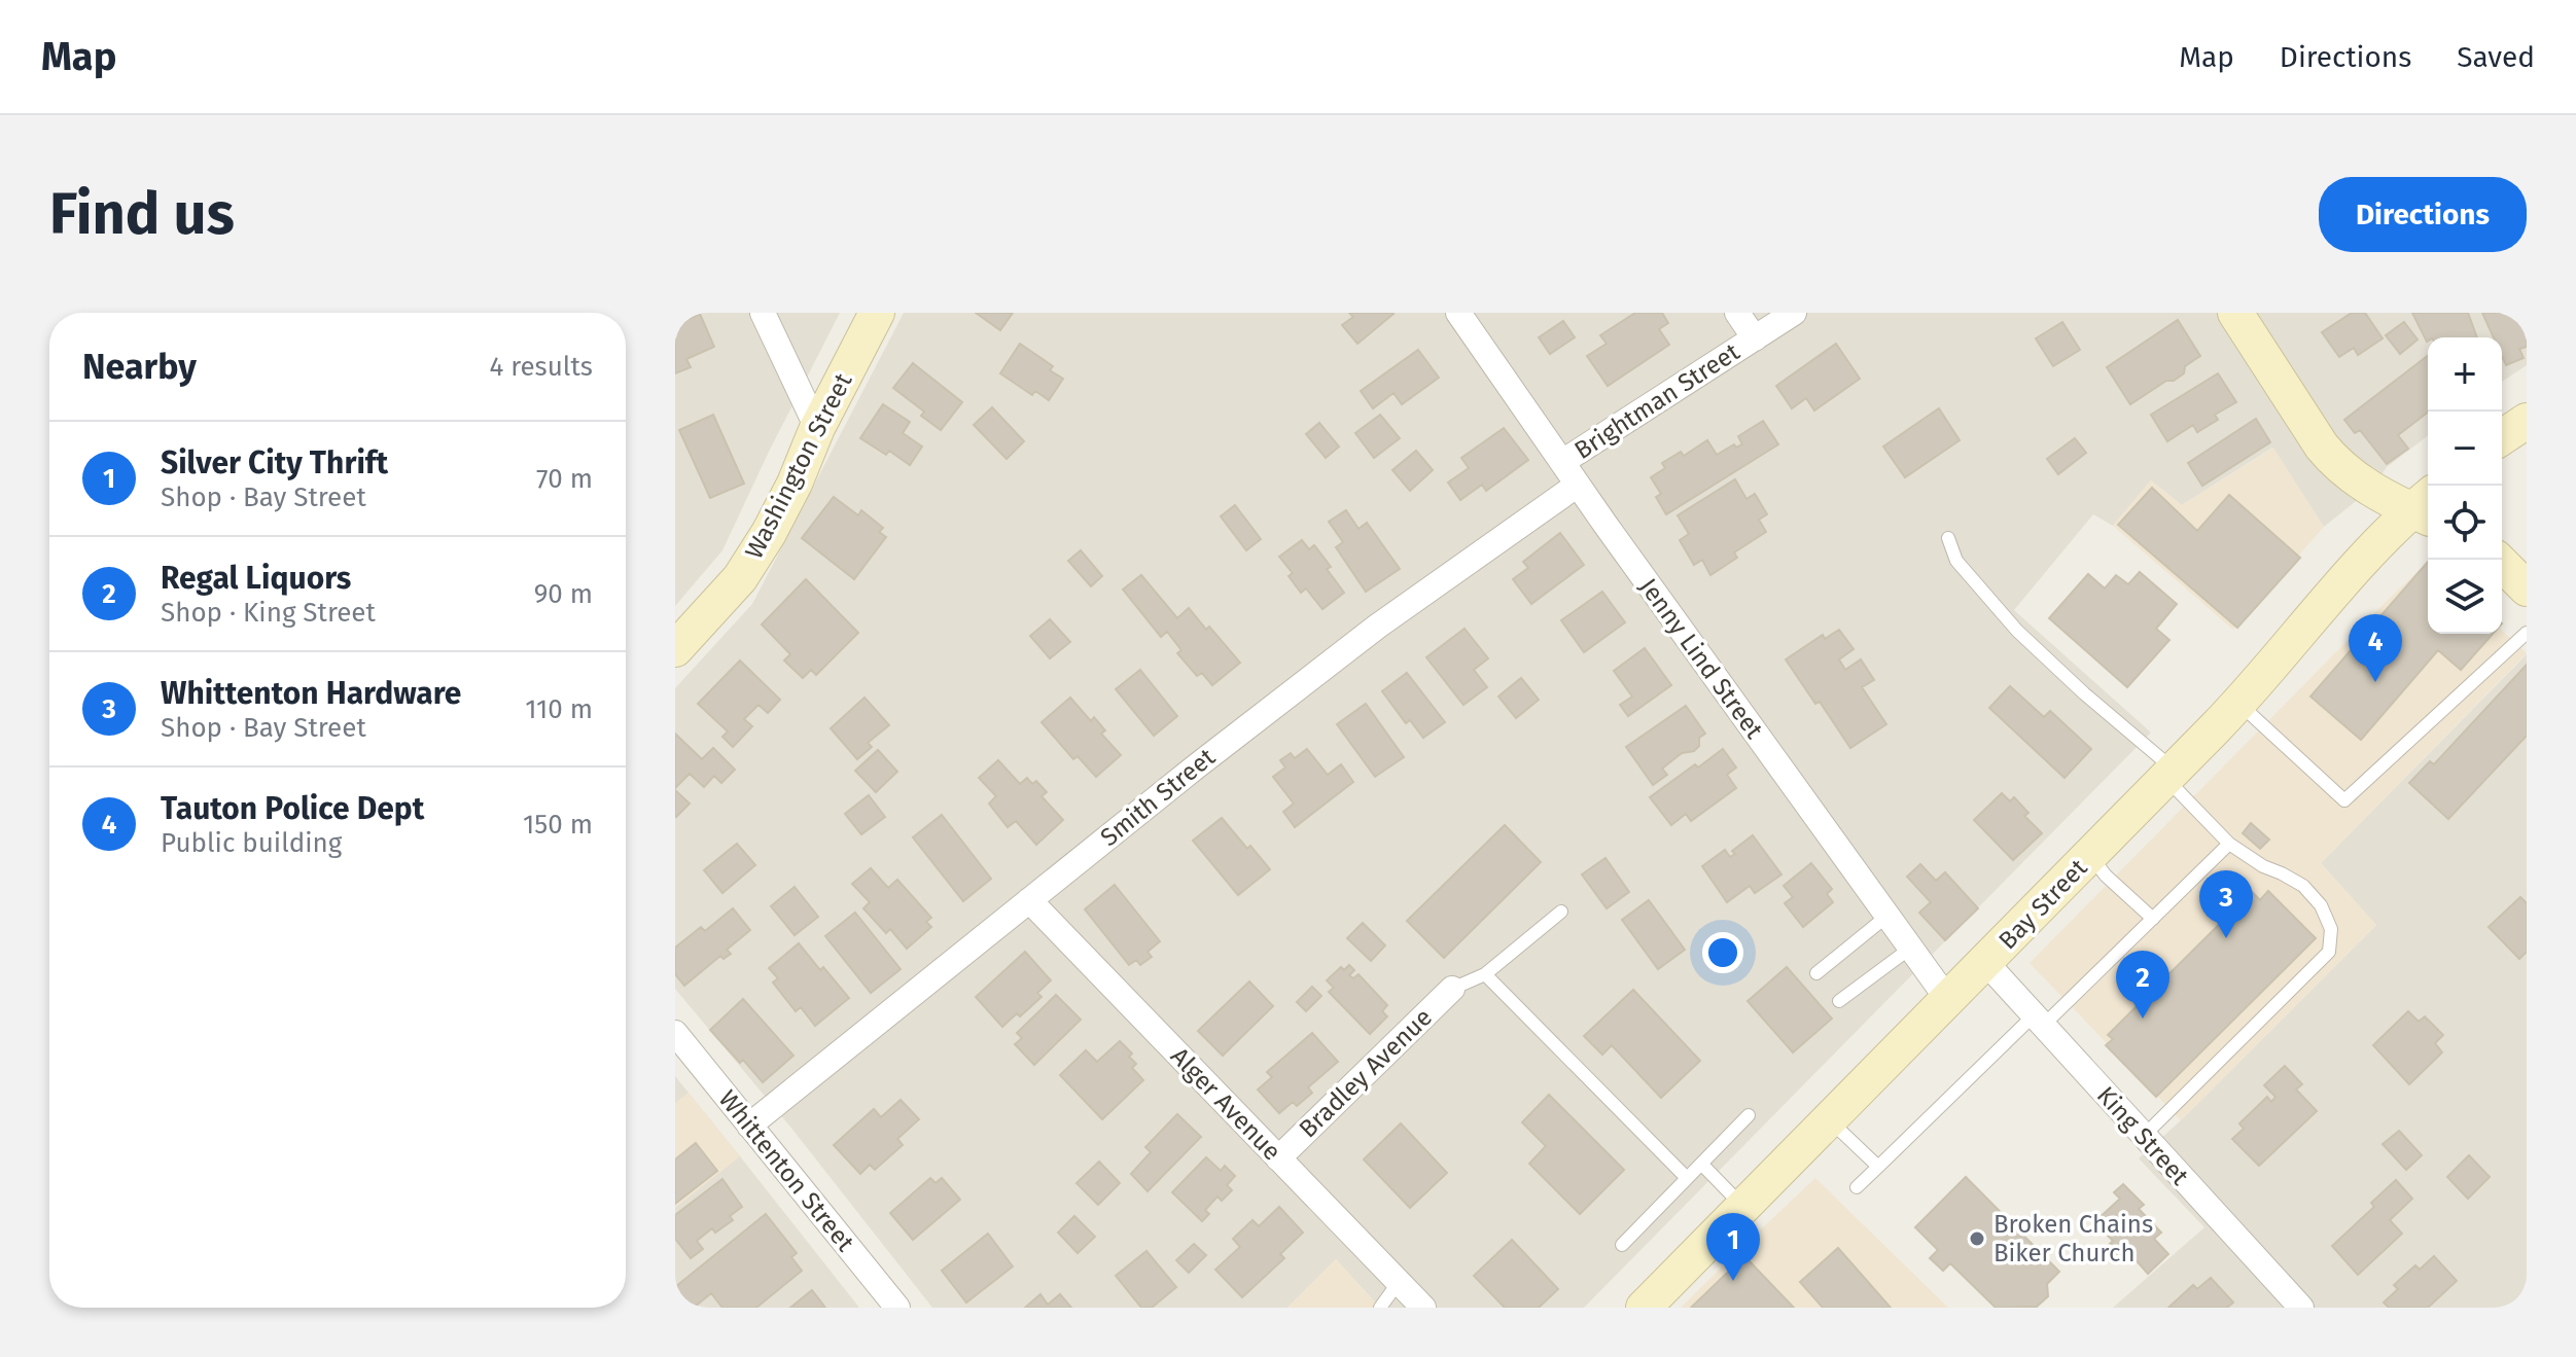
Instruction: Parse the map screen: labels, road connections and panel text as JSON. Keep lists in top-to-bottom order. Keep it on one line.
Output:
{"streets":{"main road":["Washington Street","Bay Street"],"street":["Brightman Street","Jenny Lind Street","Smith Street","Bradley Avenue","Alger Avenue","King Street","Whittenton Street"]},"crossings":[["Brightman Street","Jenny Lind Street"],["Jenny Lind Street","Smith Street"],["Jenny Lind Street","Bay Street"],["Smith Street","Alger Avenue"],["Smith Street","Whittenton Street"],["Bay Street","King Street"],["Bradley Avenue","Alger Avenue"]],"places":["Broken Chains Biker Church"],"page":{"header":"Map","nav":["Map","Directions","Saved"],"buttons":"Directions","title":"Find us","heading":["Nearby","4 results"],"map_buttons":["+","−"],"list":[{"mark":"1","name":"Silver City Thrift","note":"Shop · Bay Street","value":"70 m"},{"mark":"2","name":"Regal Liquors","note":"Shop · King Street","value":"90 m"},{"mark":"3","name":"Whittenton Hardware","note":"Shop · Bay Street","value":"110 m"},{"mark":"4","name":"Tauton Police Dept","note":"Public building","value":"150 m"}],"pins":["4","3","2","1"]}}
